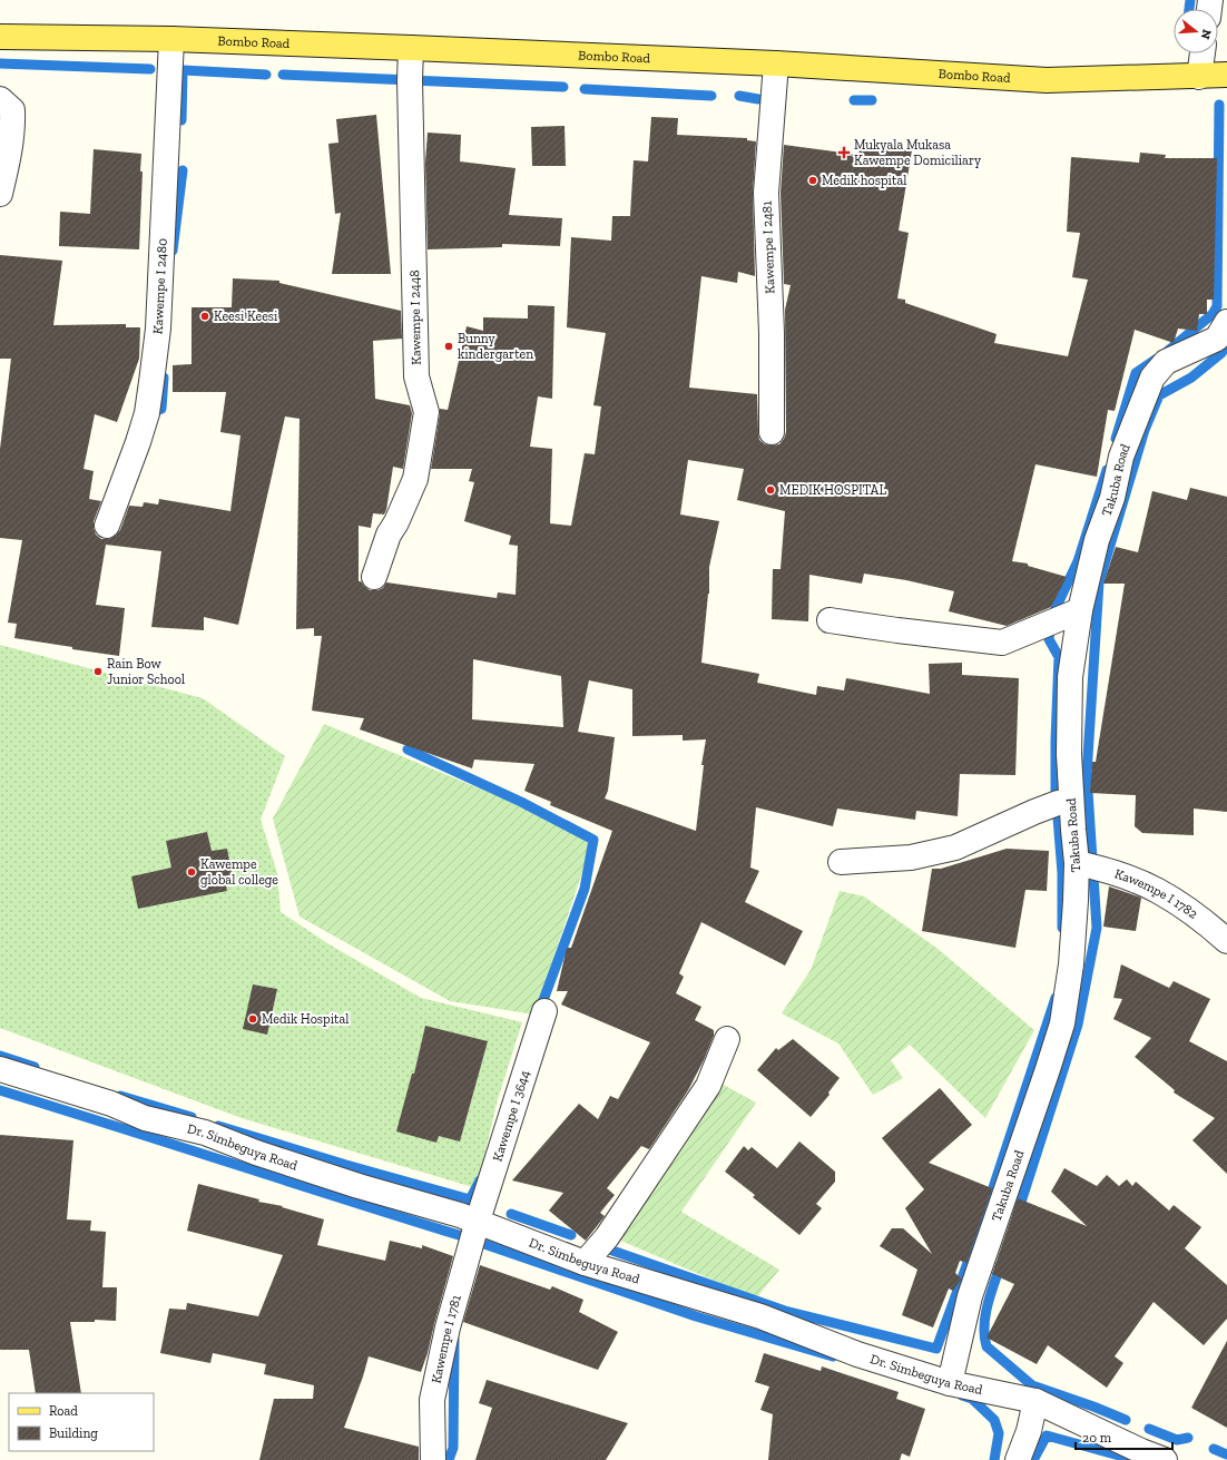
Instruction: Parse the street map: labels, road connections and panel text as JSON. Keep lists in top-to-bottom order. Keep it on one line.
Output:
{"streets":{"main road":["Bombo Road"],"street":["Kawempe I 2481","Kawempe I 2480","Kawempe I 2448","Takuba Road","Kawempe I 1782","Kawempe I 3644","Dr. Simbeguya Road","Kawempe I 1781"]},"crossings":[["Bombo Road","Kawempe I 2481"],["Bombo Road","Kawempe I 2480"],["Bombo Road","Kawempe I 2448"],["Takuba Road","Kawempe I 1782"],["Takuba Road","Dr. Simbeguya Road"],["Kawempe I 3644","Dr. Simbeguya Road"],["Kawempe I 3644","Kawempe I 1781"],["Dr. Simbeguya Road","Kawempe I 1781"]],"places":{"health":["Mukyala Mukasa Kawempe Domiciliary"],"other":["Medik hospital","Keesi Keesi","Bunny kindergarten","MEDIK HOSPITAL","Rain Bow Junior School","Kawempe global college","Medik Hospital"]},"legend":["Road","Building"],"scale_bar":"20 m","north":"right"}
